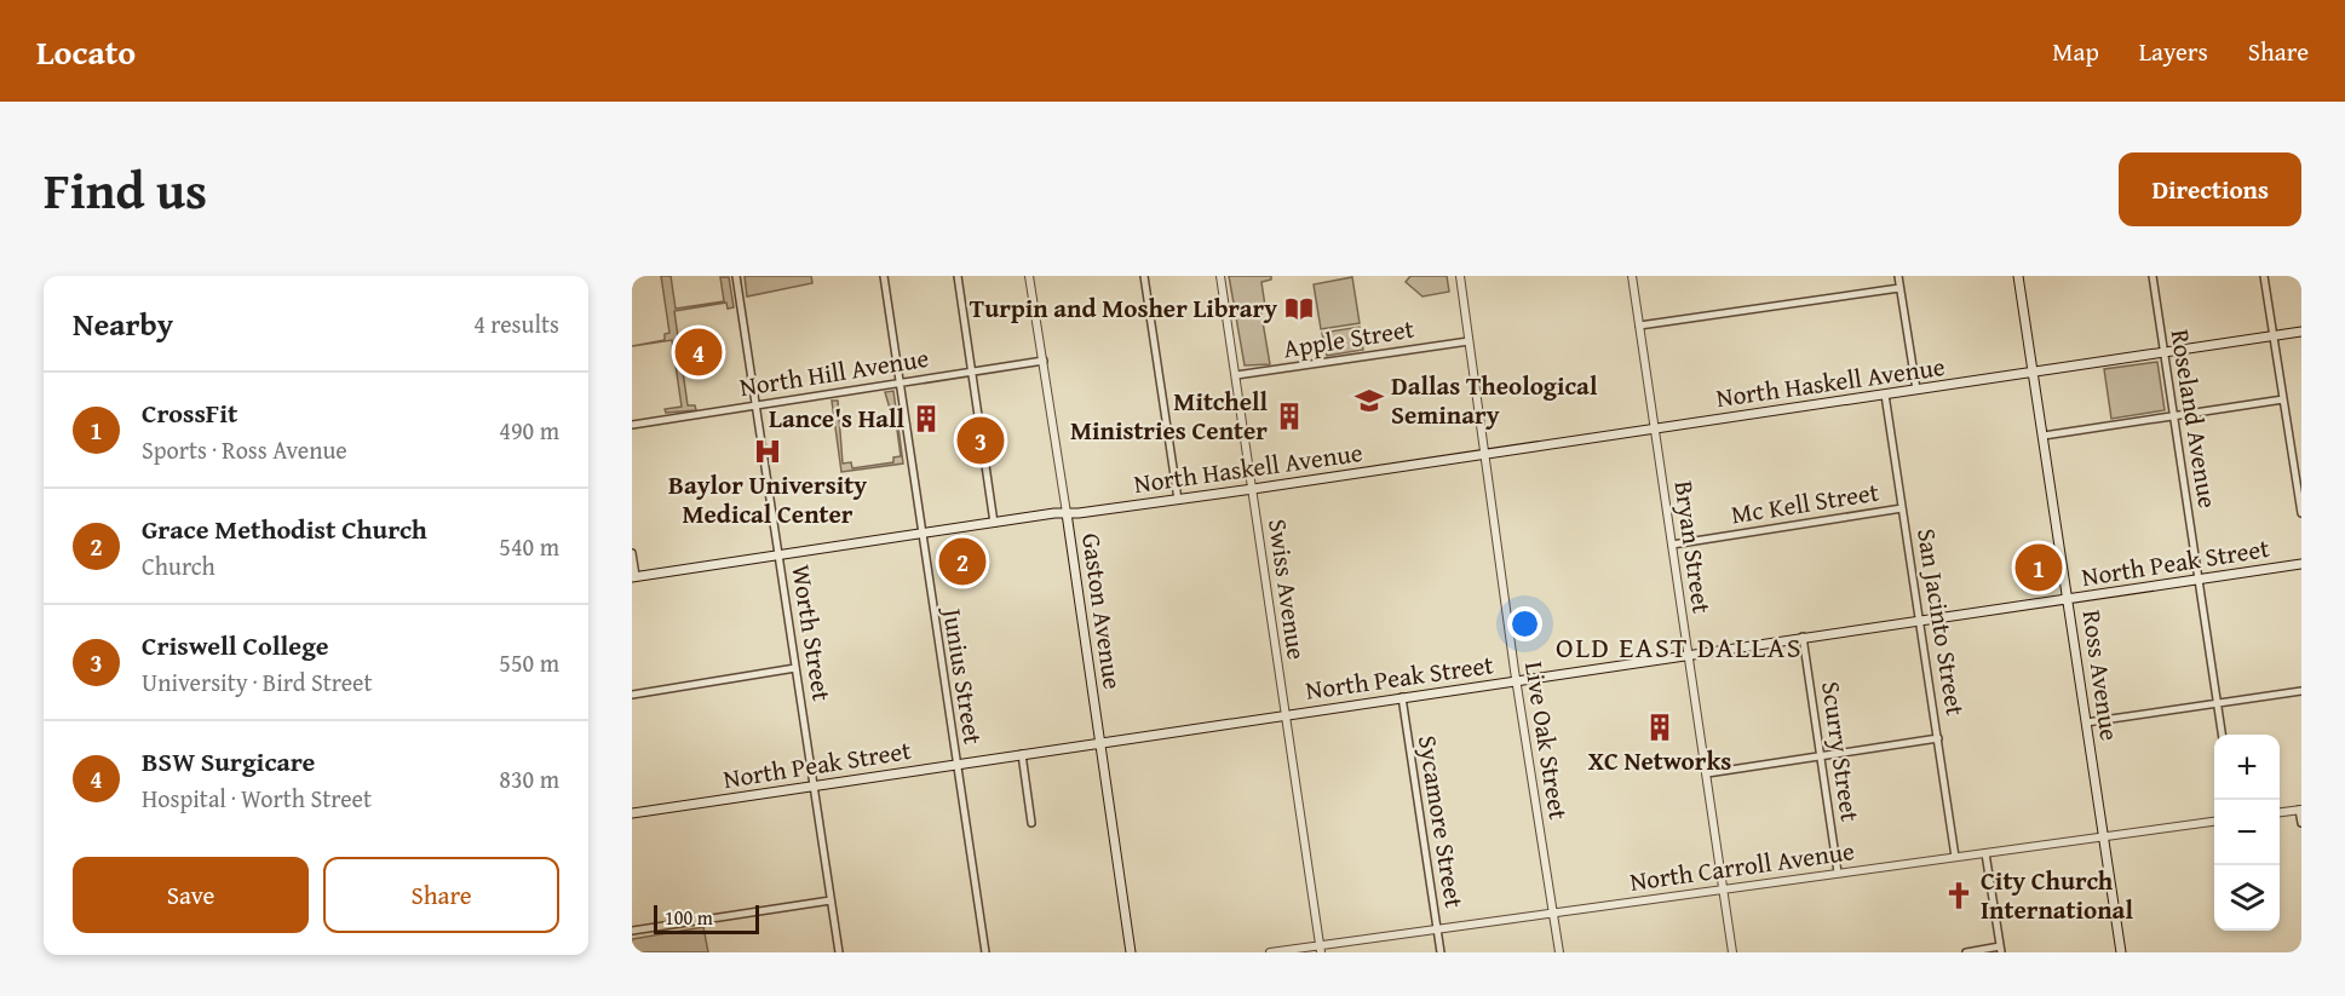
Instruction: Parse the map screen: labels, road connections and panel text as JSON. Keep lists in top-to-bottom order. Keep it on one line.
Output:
{"streets":{"main road":["North Haskell Avenue","North Peak Street","Gaston Avenue","Ross Avenue"],"street":["Apple Street","North Hill Avenue","Roseland Avenue","Mc Kell Street","Bryan Street","Swiss Avenue","San Jacinto Street","Worth Street","Junius Street","Live Oak Street","Scurry Street","Sycamore Street","North Carroll Avenue"]},"crossings":[["Apple Street","Swiss Avenue"],["Apple Street","Live Oak Street"],["North Hill Avenue","Gaston Avenue"],["North Hill Avenue","Worth Street"],["North Hill Avenue","Junius Street"],["North Haskell Avenue","Roseland Avenue"],["North Haskell Avenue","Bryan Street"],["North Haskell Avenue","Swiss Avenue"],["North Haskell Avenue","Gaston Avenue"],["North Haskell Avenue","San Jacinto Street"],["North Haskell Avenue","Worth Street"],["North Haskell Avenue","Ross Avenue"],["North Haskell Avenue","Junius Street"],["North Haskell Avenue","Live Oak Street"],["Roseland Avenue","North Peak Street"],["Mc Kell Street","Bryan Street"],["Mc Kell Street","San Jacinto Street"],["Bryan Street","North Peak Street"],["Bryan Street","North Carroll Avenue"],["North Peak Street","Swiss Avenue"],["North Peak Street","Gaston Avenue"],["North Peak Street","San Jacinto Street"],["North Peak Street","Worth Street"],["North Peak Street","Ross Avenue"],["North Peak Street","Junius Street"],["North Peak Street","Live Oak Street"],["North Peak Street","Scurry Street"],["North Peak Street","Sycamore Street"],["Swiss Avenue","North Carroll Avenue"],["San Jacinto Street","North Carroll Avenue"],["Ross Avenue","North Carroll Avenue"],["Live Oak Street","North Carroll Avenue"],["Scurry Street","North Carroll Avenue"],["Sycamore Street","North Carroll Avenue"]],"districts":["OLD EAST DALLAS"],"places":{"library":["Turpin and Mosher Library"],"school or university":["Dallas Theological Seminary"],"building":["Mitchell Ministries Center","Lance's Hall","XC Networks"],"hospital":["Baylor University Medical Center"],"church":["City Church International"]},"scale_bar":"100 m","page":{"header":"Locato","nav":["Map","Layers","Share"],"title":"Find us","buttons":["Directions",["Save","Share"]],"heading":["Nearby","4 results"],"pins":["4","3","2","1"],"list":[{"mark":"1","name":"CrossFit","note":"Sports · Ross Avenue","value":"490 m"},{"mark":"2","name":"Grace Methodist Church","note":"Church","value":"540 m"},{"mark":"3","name":"Criswell College","note":"University · Bird Street","value":"550 m"},{"mark":"4","name":"BSW Surgicare","note":"Hospital · Worth Street","value":"830 m"}],"map_buttons":["+","−"],"scale":"100 m"}}
